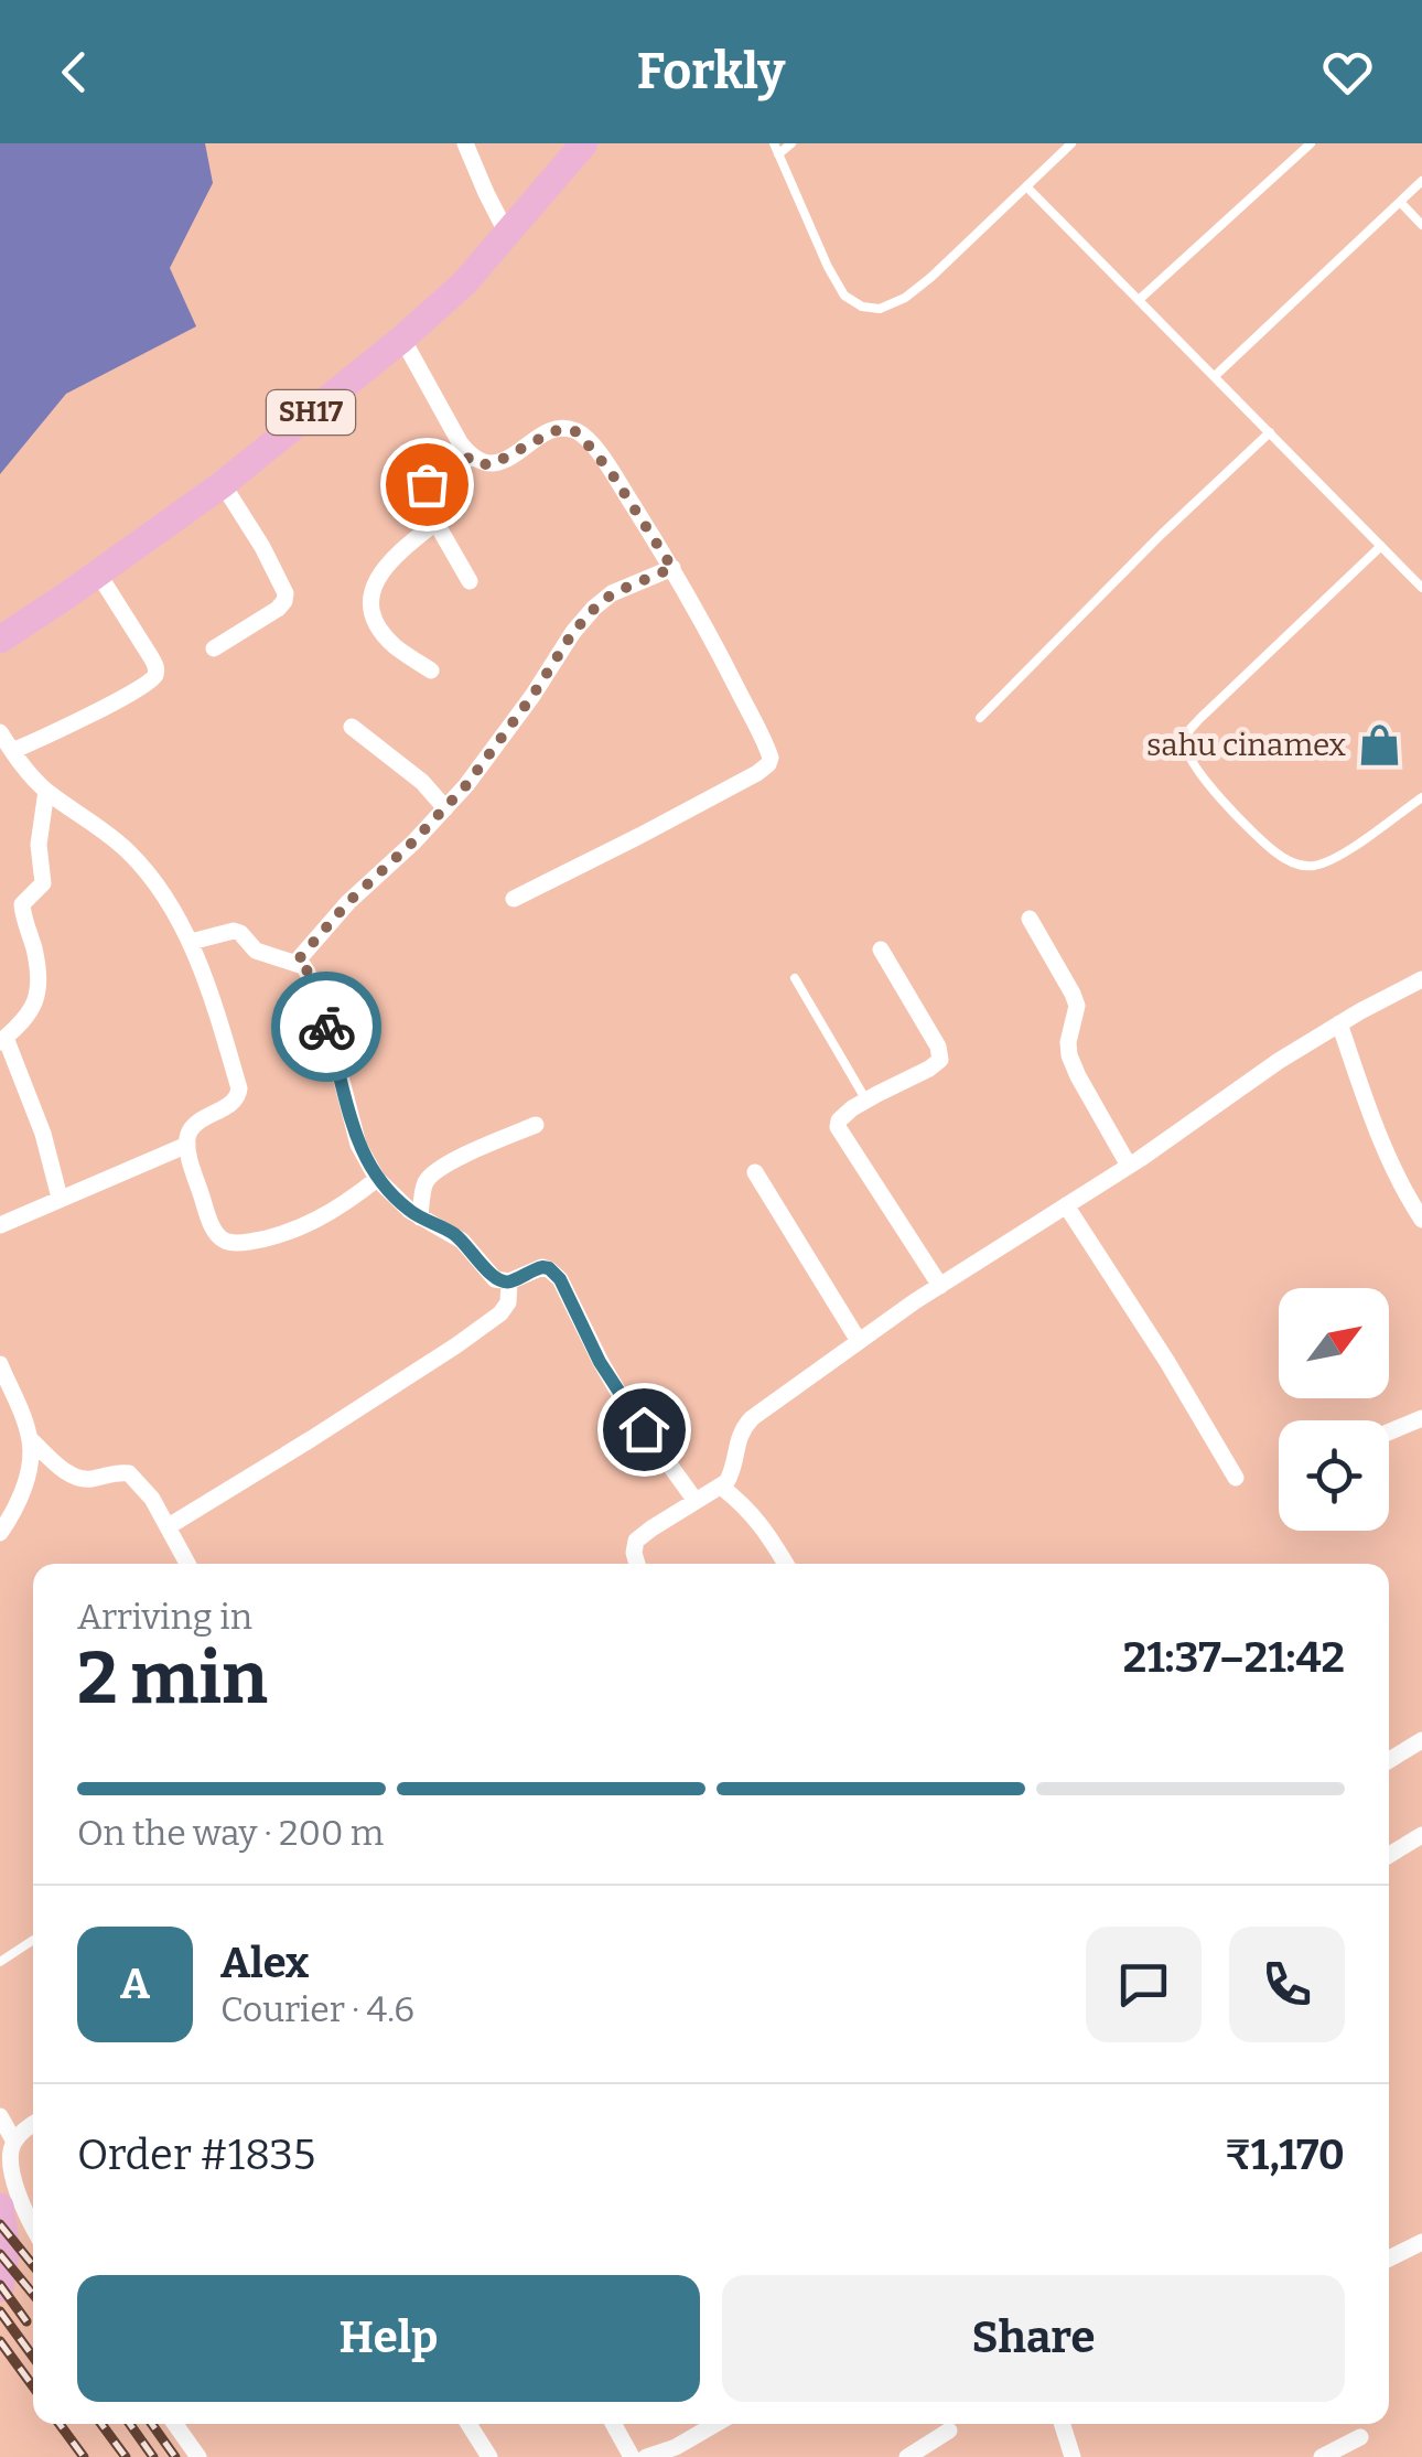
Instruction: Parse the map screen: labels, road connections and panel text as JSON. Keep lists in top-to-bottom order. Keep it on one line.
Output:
{"streets":{"main road":["SH17"]},"places":{"shop":["sahu cinamex"]},"north":"top right","page":{"header":"Forkly","heading":["2 min","Arriving in","21:37–21:42"],"panel":["Alex","Courier · 4.6","Order #1835","₹1,170"],"bar":"On the way · 200 m","round":"A","buttons":["Help","Share"]}}
